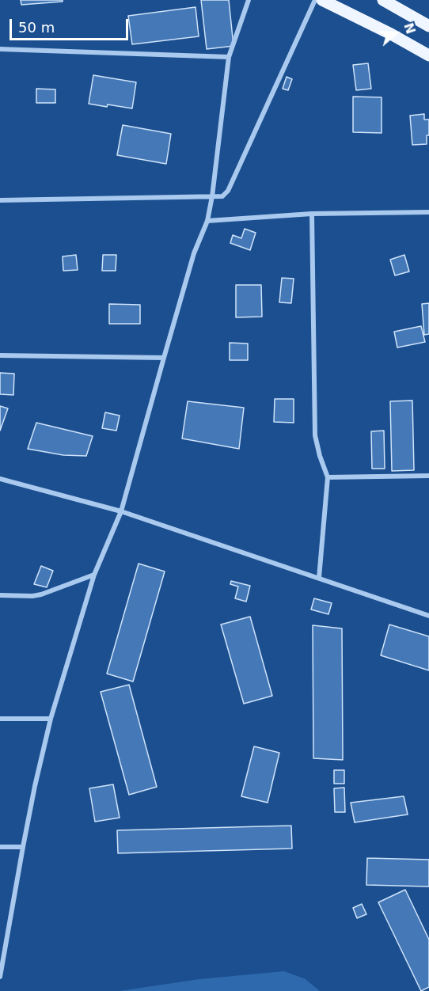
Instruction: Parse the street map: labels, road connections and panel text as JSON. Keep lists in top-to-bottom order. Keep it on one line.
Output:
{"scale_bar":"50 m","north":"right"}
